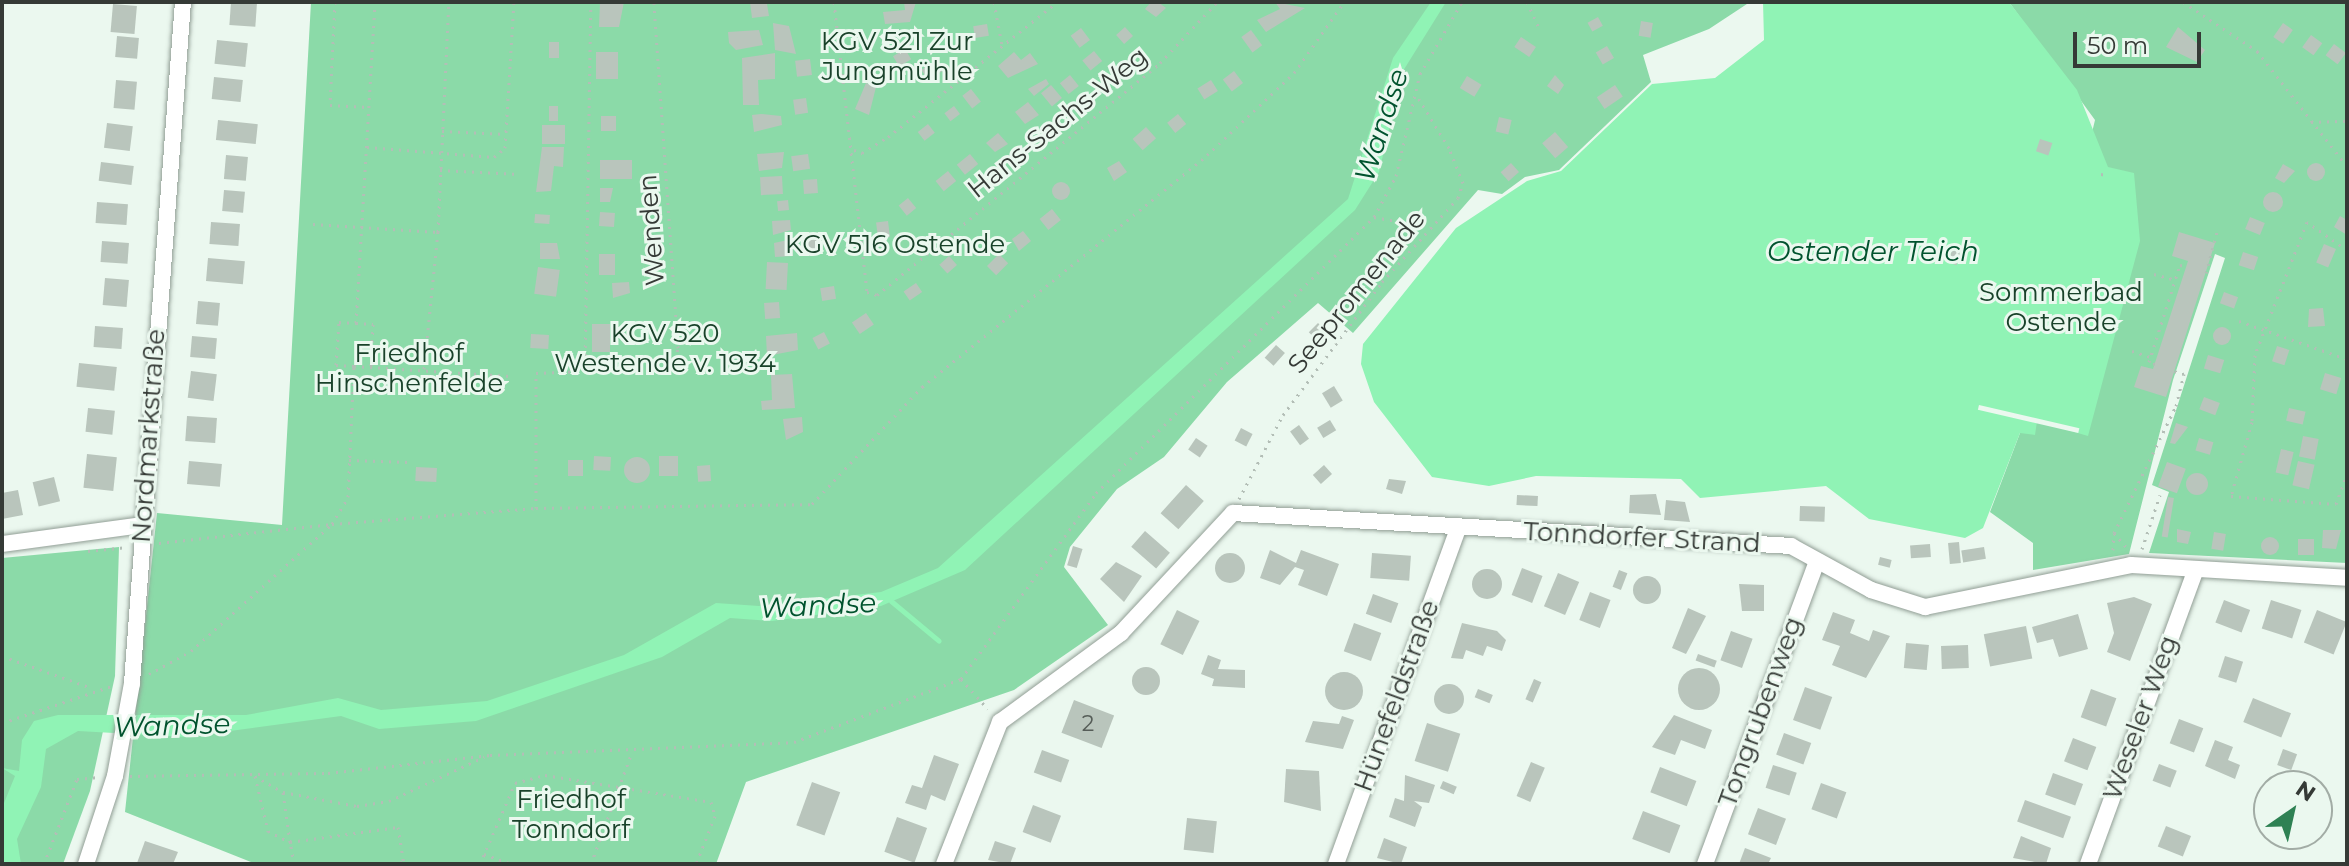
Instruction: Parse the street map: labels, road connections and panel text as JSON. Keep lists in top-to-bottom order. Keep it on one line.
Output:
{"streets":{"street":["Nordmarkstraße","Tonndorfer Strand","Hünefeldstraße","Tongrubenweg","Weseler Weg"],"path":["Hans-Sachs-Weg","Wenden","Seepromenade"]},"crossings":[["Seepromenade","Tonndorfer Strand"],["Tonndorfer Strand","Hünefeldstraße"],["Tonndorfer Strand","Tongrubenweg"],["Tonndorfer Strand","Weseler Weg"]],"water":["Wandse","Ostender Teich"],"parks":["KGV 521 Zur Jungmühle","KGV 516 Ostende","Sommerbad Ostende","KGV 520 Westende v. 1934","Friedhof Hinschenfelde","Friedhof Tonndorf"],"house_numbers":["2"],"scale_bar":"50 m","north":"top right"}
